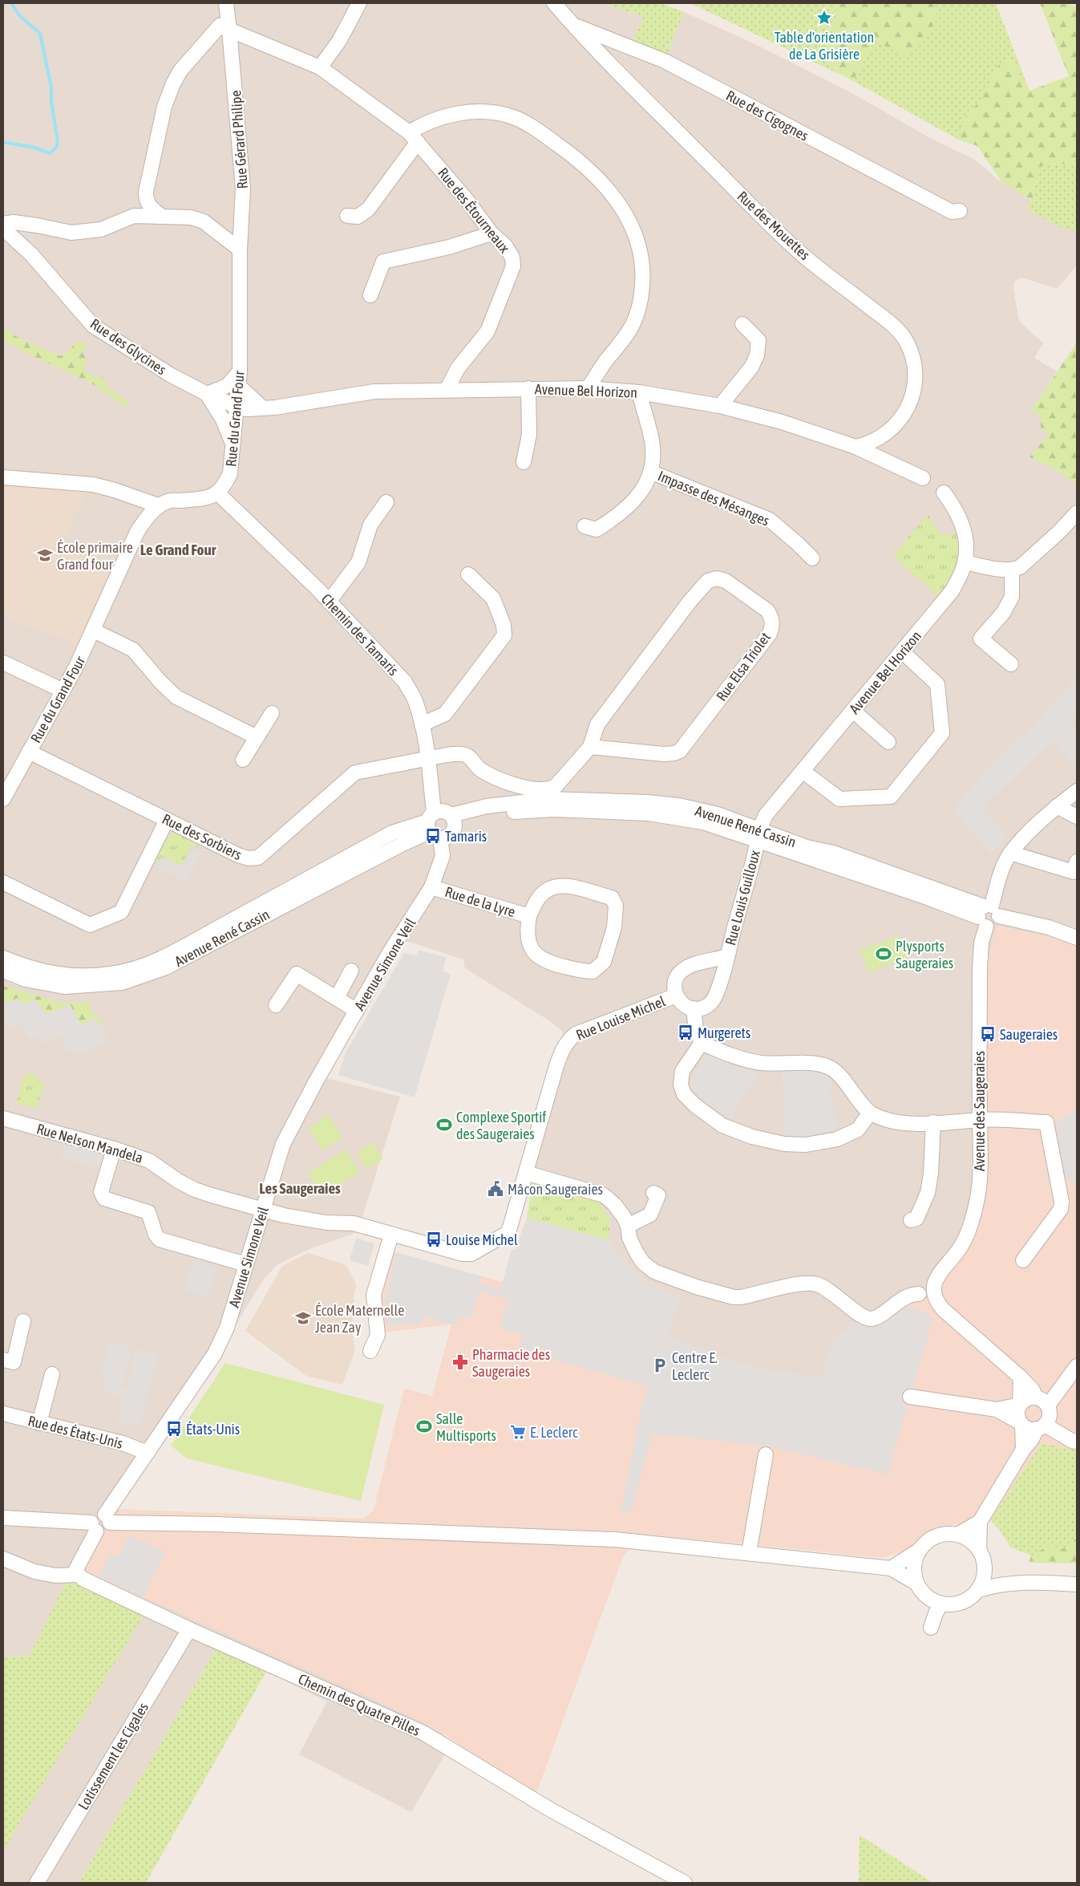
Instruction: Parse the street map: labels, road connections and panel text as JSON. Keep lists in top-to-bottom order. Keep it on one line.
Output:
{"streets":{"street":["Rue des Cigognes","Rue Gérard Philipe","Rue des Étourneaux","Rue des Mouettes","Rue des Glycines","Avenue Bel Horizon","Rue du Grand Four","Impasse des Mésanges","Chemin des Tamaris","Rue Elsa Triolet","Avenue René Cassin","Rue des Sorbiers","Rue Louis Guilloux","Rue de la Lyre","Avenue Simone Veil","Rue Louise Michel","Avenue des Saugeraies","Rue Nelson Mandela","Rue des États-Unis","Chemin des Quatre Pilles","Lotissement les Cigales"]},"crossings":[["Rue des Cigognes","Rue des Mouettes"],["Rue Gérard Philipe","Rue des Étourneaux"],["Rue Gérard Philipe","Rue du Grand Four"],["Rue des Étourneaux","Avenue Bel Horizon"],["Rue des Mouettes","Avenue Bel Horizon"],["Rue des Glycines","Avenue Bel Horizon"],["Rue des Glycines","Rue du Grand Four"],["Avenue Bel Horizon","Rue du Grand Four"],["Avenue Bel Horizon","Avenue René Cassin"],["Avenue Bel Horizon","Rue Louis Guilloux"],["Rue du Grand Four","Chemin des Tamaris"],["Rue du Grand Four","Rue des Sorbiers"],["Chemin des Tamaris","Rue Elsa Triolet"],["Chemin des Tamaris","Avenue René Cassin"],["Chemin des Tamaris","Rue des Sorbiers"],["Chemin des Tamaris","Avenue Simone Veil"],["Rue Elsa Triolet","Rue des Sorbiers"],["Avenue René Cassin","Rue Louis Guilloux"],["Avenue René Cassin","Avenue Simone Veil"],["Avenue René Cassin","Avenue des Saugeraies"],["Rue Louis Guilloux","Rue Louise Michel"],["Rue de la Lyre","Avenue Simone Veil"],["Avenue Simone Veil","Rue Louise Michel"],["Avenue Simone Veil","Rue Nelson Mandela"],["Avenue Simone Veil","Rue des États-Unis"],["Rue Louise Michel","Rue Nelson Mandela"],["Chemin des Quatre Pilles","Lotissement les Cigales"]],"districts":["Le Grand Four","Les Saugeraies"],"places":{"place":["Table d'orientation de La Grisière"],"school or university":["École primaire Grand four","École Maternelle Jean Zay"],"bus stop":["Tamaris","Murgerets","Saugeraies","Louise Michel","États-Unis"],"sports":["Plysports Saugeraies","Complexe Sportif des Saugeraies","Salle Multisports"],"public building":["Mâcon Saugeraies"],"pharmacy":["Pharmacie des Saugeraies"],"parking":["Centre E. Leclerc"],"supermarket":["E. Leclerc"]}}
